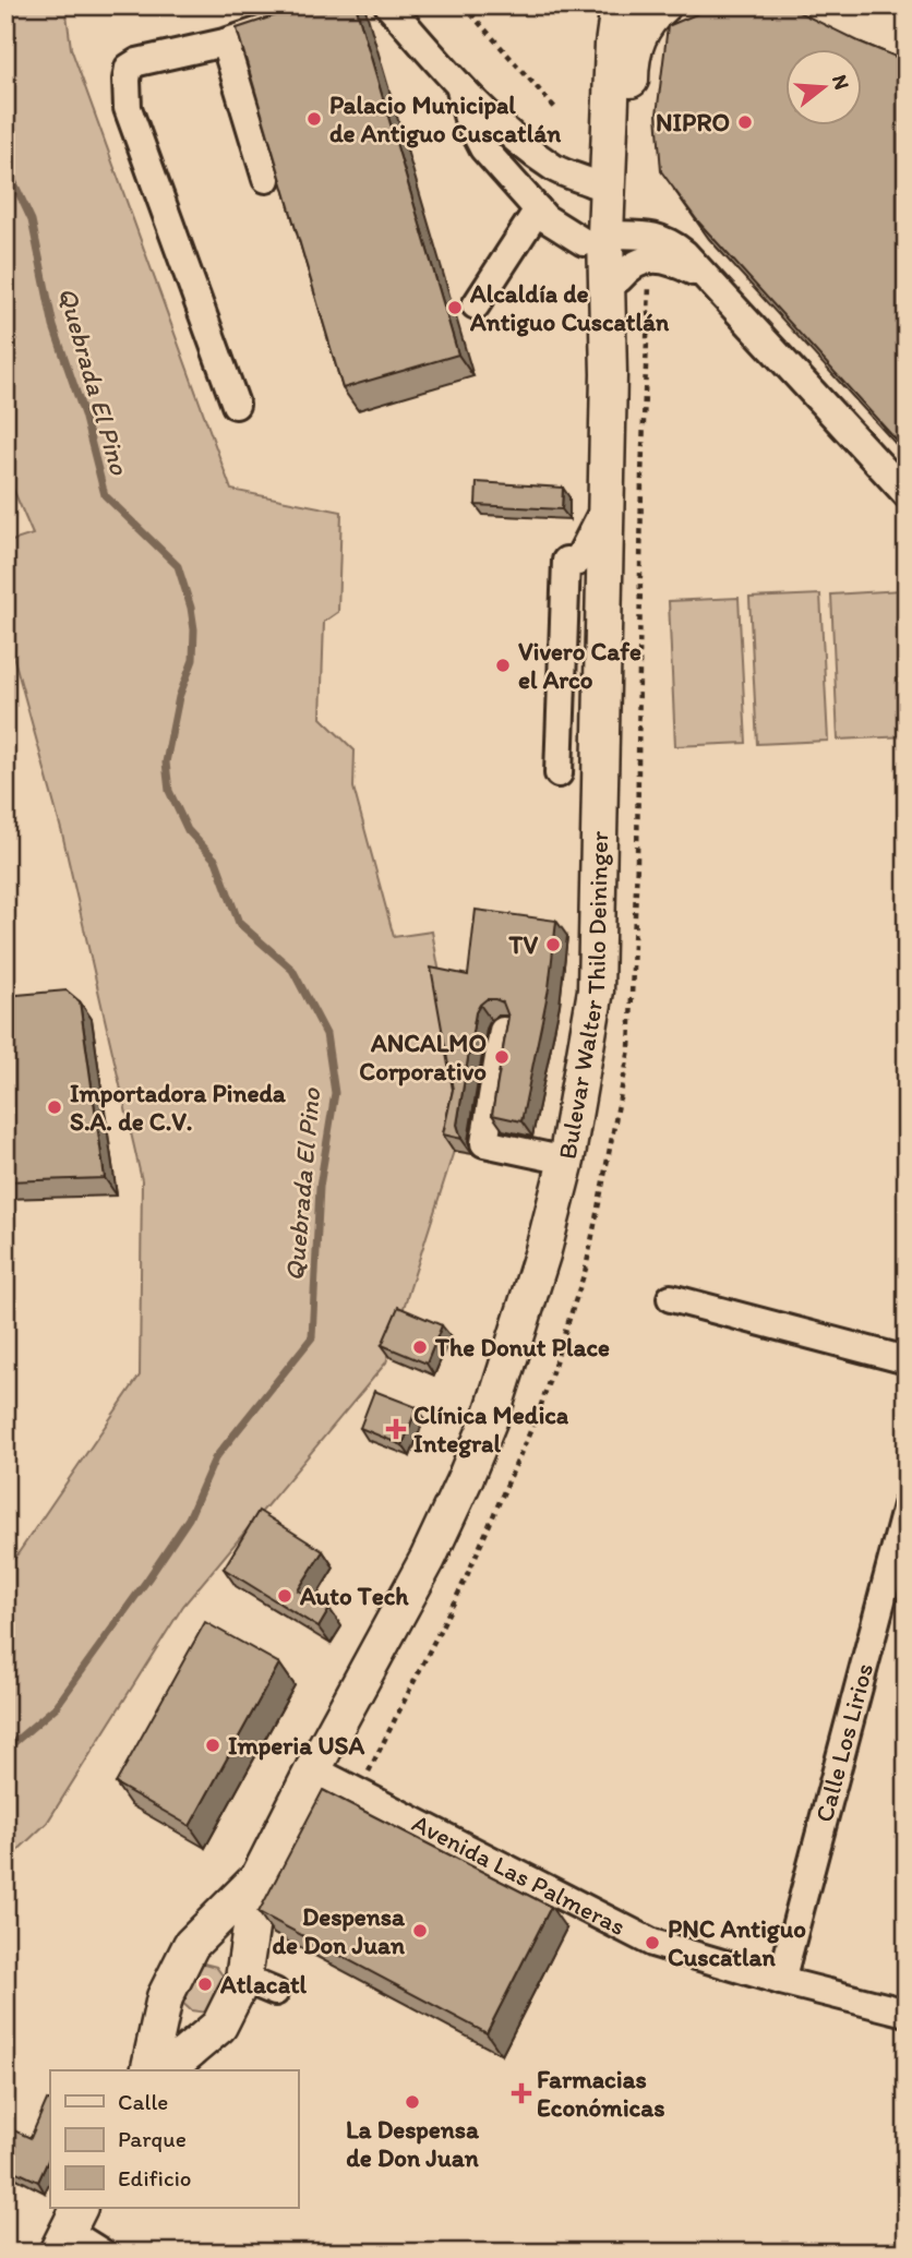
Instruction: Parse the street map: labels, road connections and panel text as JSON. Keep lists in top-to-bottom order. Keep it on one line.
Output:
{"streets":{"main road":["Bulevar Walter Thilo Deininger"],"street":["Calle Los Lirios","Avenida Las Palmeras"]},"crossings":[["Bulevar Walter Thilo Deininger","Avenida Las Palmeras"],["Calle Los Lirios","Avenida Las Palmeras"]],"water":["Quebrada El Pino"],"places":{"other":["Palacio Municipal de Antiguo Cuscatlán","NIPRO","Alcaldía de Antiguo Cuscatlán","Vivero Cafe el Arco","TV","ANCALMO Corporativo","Importadora Pineda S.A. de C.V.","The Donut Place","Auto Tech","Imperia USA","Despensa de Don Juan","PNC Antiguo Cuscatlan","Atlacatl","La Despensa de Don Juan"],"health":["Clínica Medica Integral","Farmacias Económicas"]},"legend":["Calle","Parque","Edificio"],"north":"right"}
